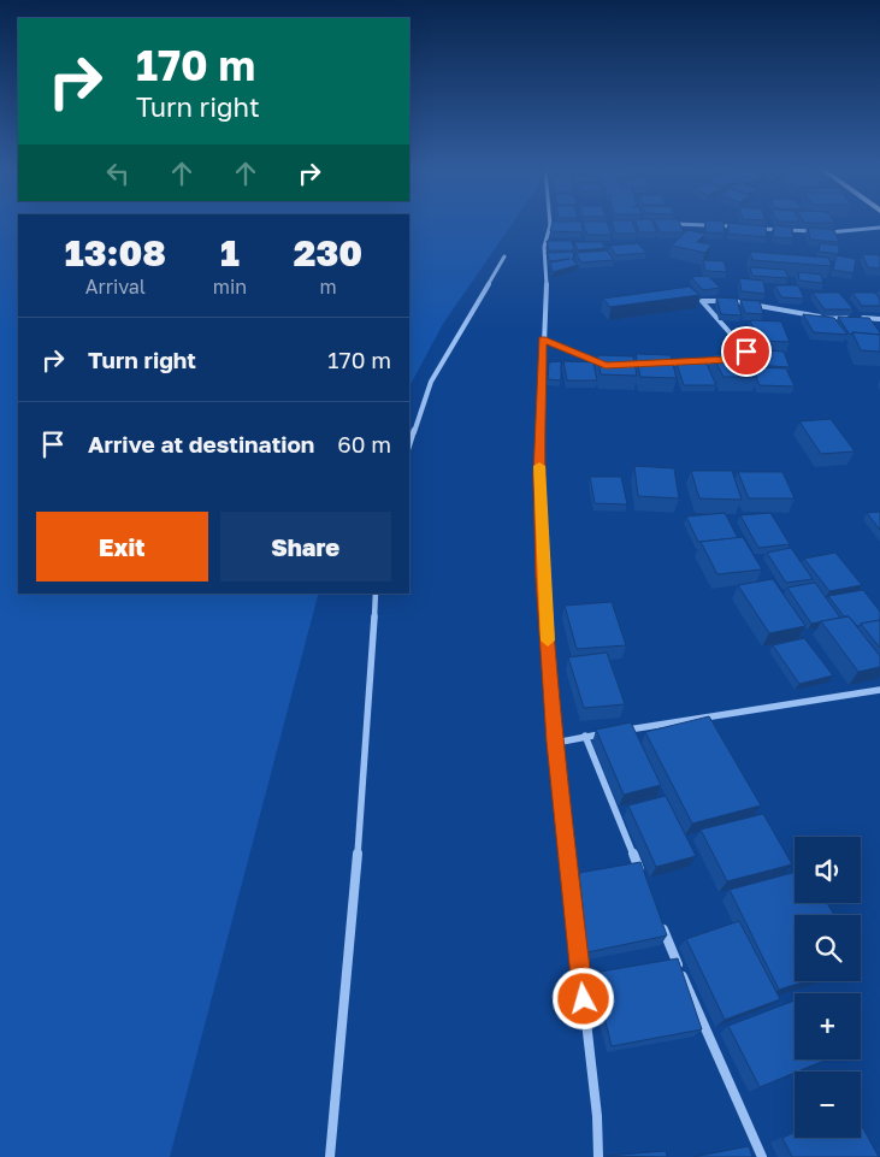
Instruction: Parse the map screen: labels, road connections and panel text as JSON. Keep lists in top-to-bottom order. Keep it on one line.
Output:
{"page":{"turn":["170 m","Turn right"],"eta":["13:08","Arrival","1","min","230","m"],"list":[{"name":"Turn right","value":"170 m"},{"name":"Arrive at destination","value":"60 m"}],"buttons":["Exit","Share"],"map_buttons":["+","−"]}}
